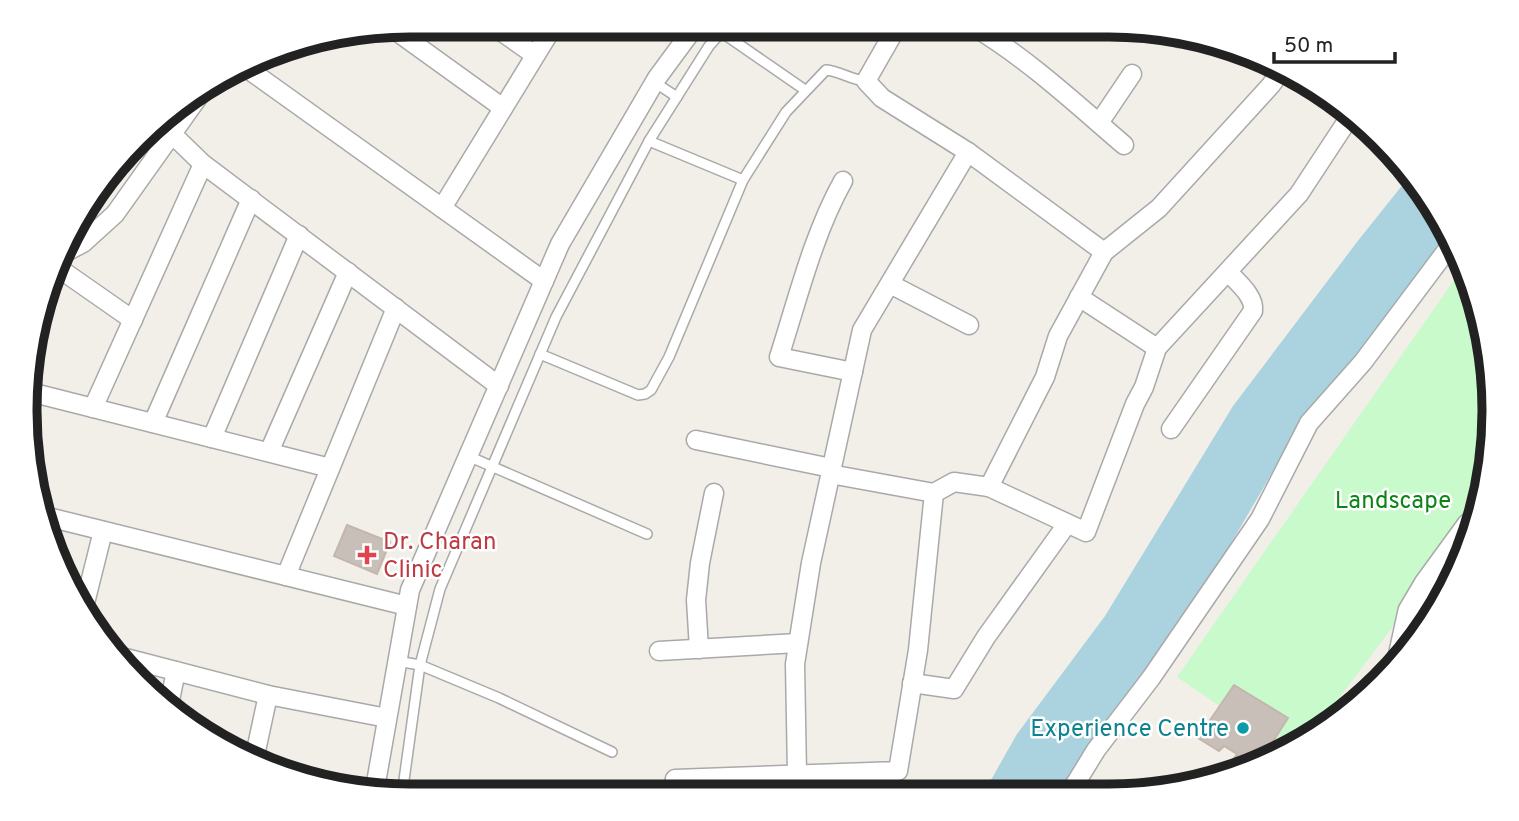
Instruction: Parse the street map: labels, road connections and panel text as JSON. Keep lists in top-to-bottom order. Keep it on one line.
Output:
{"parks":["Landscape"],"places":{"health":["Dr. Charan Clinic"],"other":["Experience Centre"]},"scale_bar":"50 m"}
